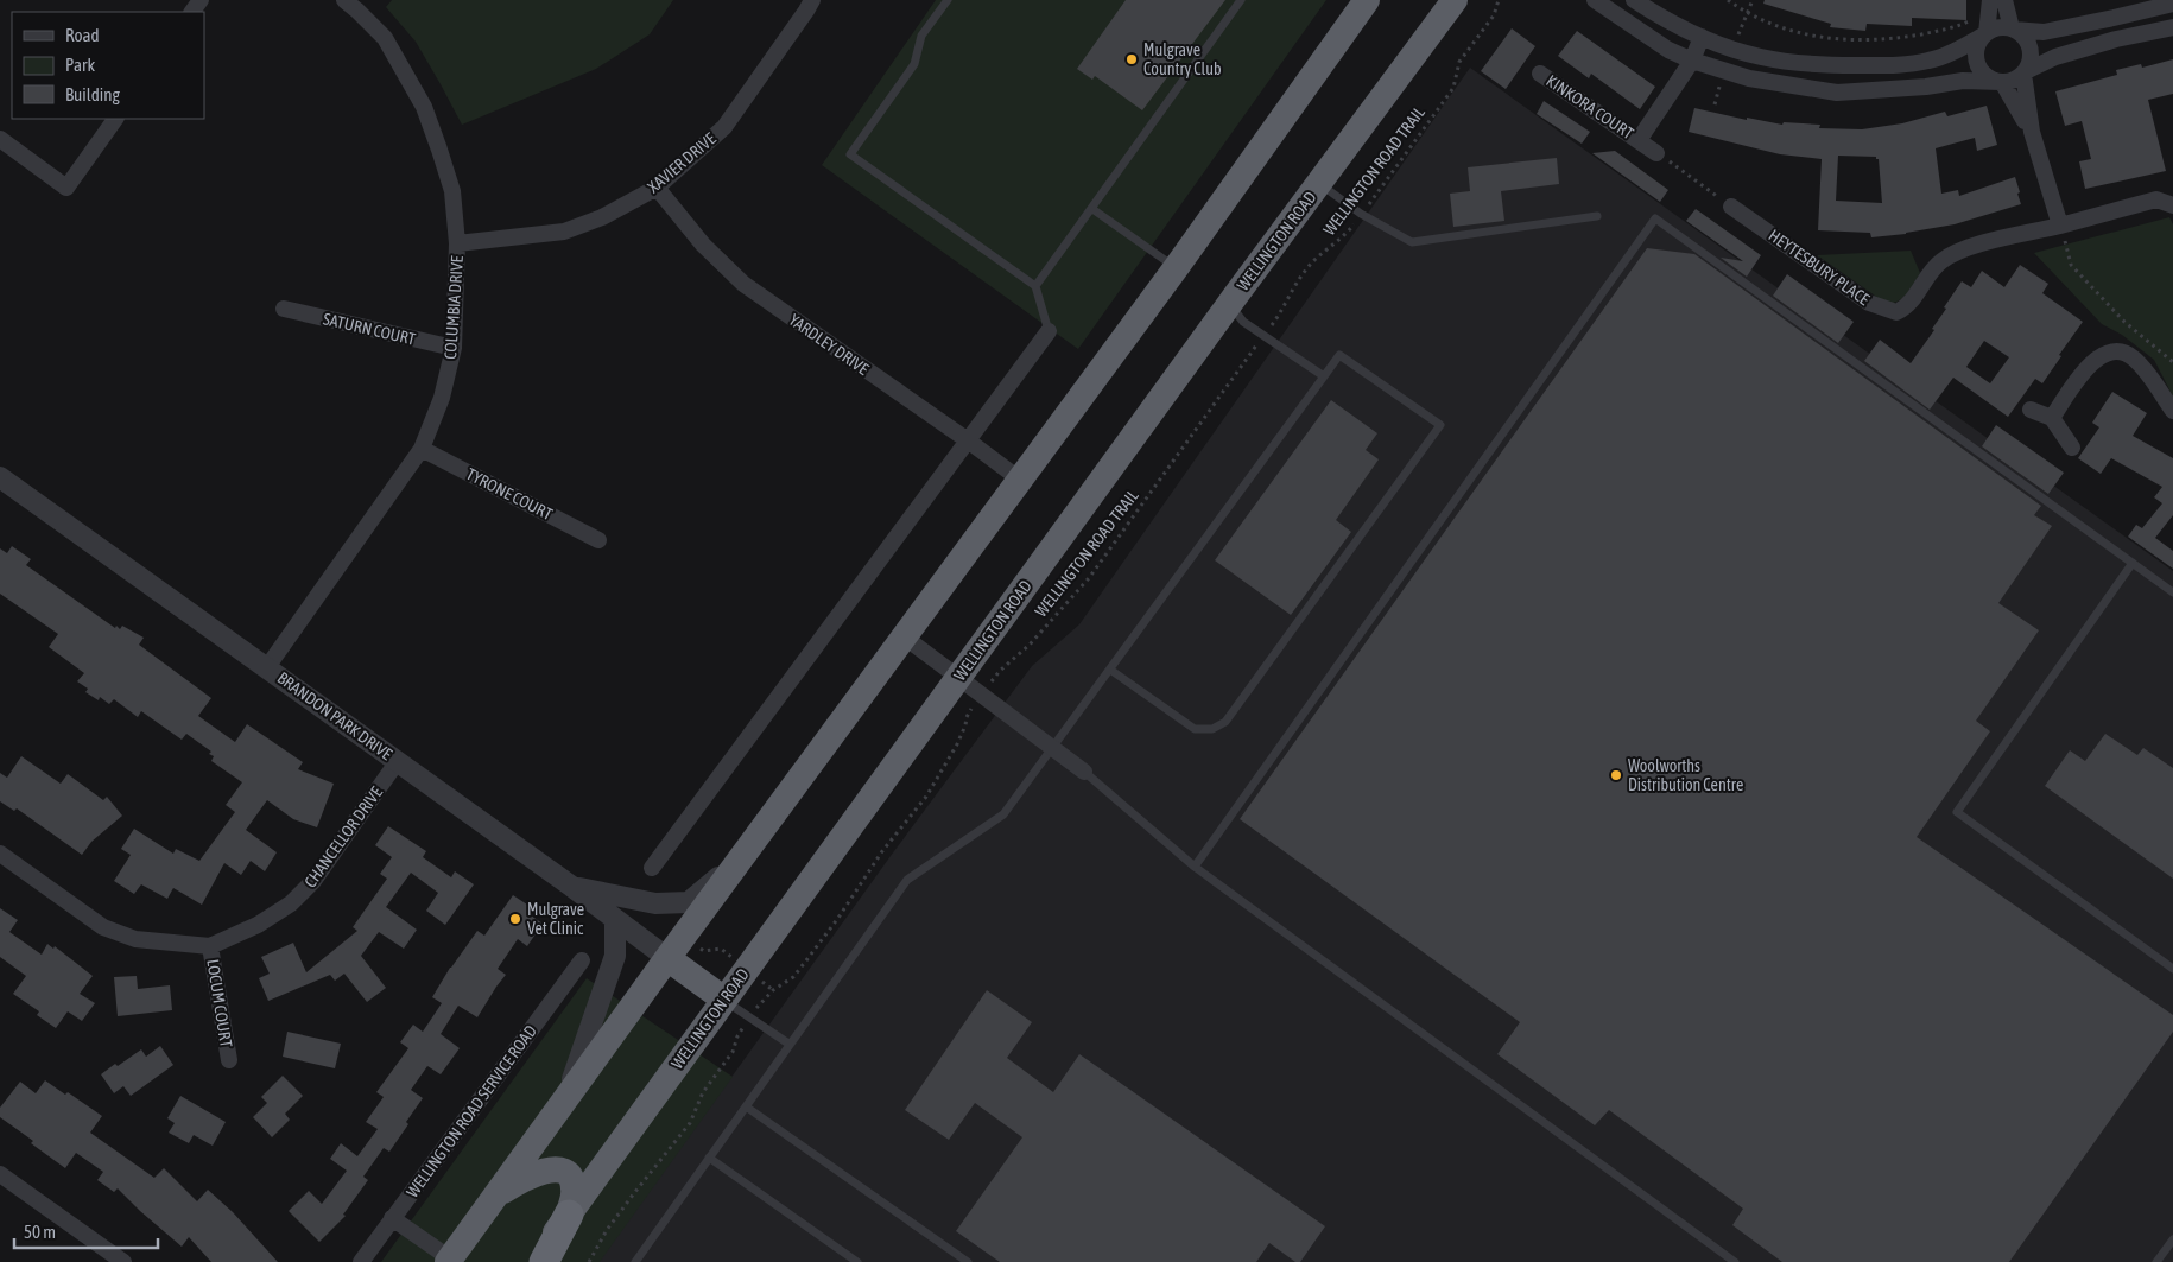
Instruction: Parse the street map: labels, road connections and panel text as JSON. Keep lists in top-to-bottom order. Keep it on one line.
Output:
{"streets":{"highway":["WELLINGTON ROAD"],"street":["KINKORA COURT","XAVIER DRIVE","HEYTESBURY PLACE","COLUMBIA DRIVE","SATURN COURT","YARDLEY DRIVE","TYRONE COURT","BRANDON PARK DRIVE","CHANCELLOR DRIVE","LOCUM COURT","WELLINGTON ROAD SERVICE ROAD"],"path":["WELLINGTON ROAD TRAIL"]},"crossings":[["XAVIER DRIVE","COLUMBIA DRIVE"],["XAVIER DRIVE","YARDLEY DRIVE"],["COLUMBIA DRIVE","SATURN COURT"],["COLUMBIA DRIVE","TYRONE COURT"],["COLUMBIA DRIVE","BRANDON PARK DRIVE"],["BRANDON PARK DRIVE","CHANCELLOR DRIVE"],["CHANCELLOR DRIVE","LOCUM COURT"]],"places":["Mulgrave Country Club","Woolworths Distribution Centre","Mulgrave Vet Clinic"],"legend":["Road","Park","Building"],"scale_bar":"50 m"}
